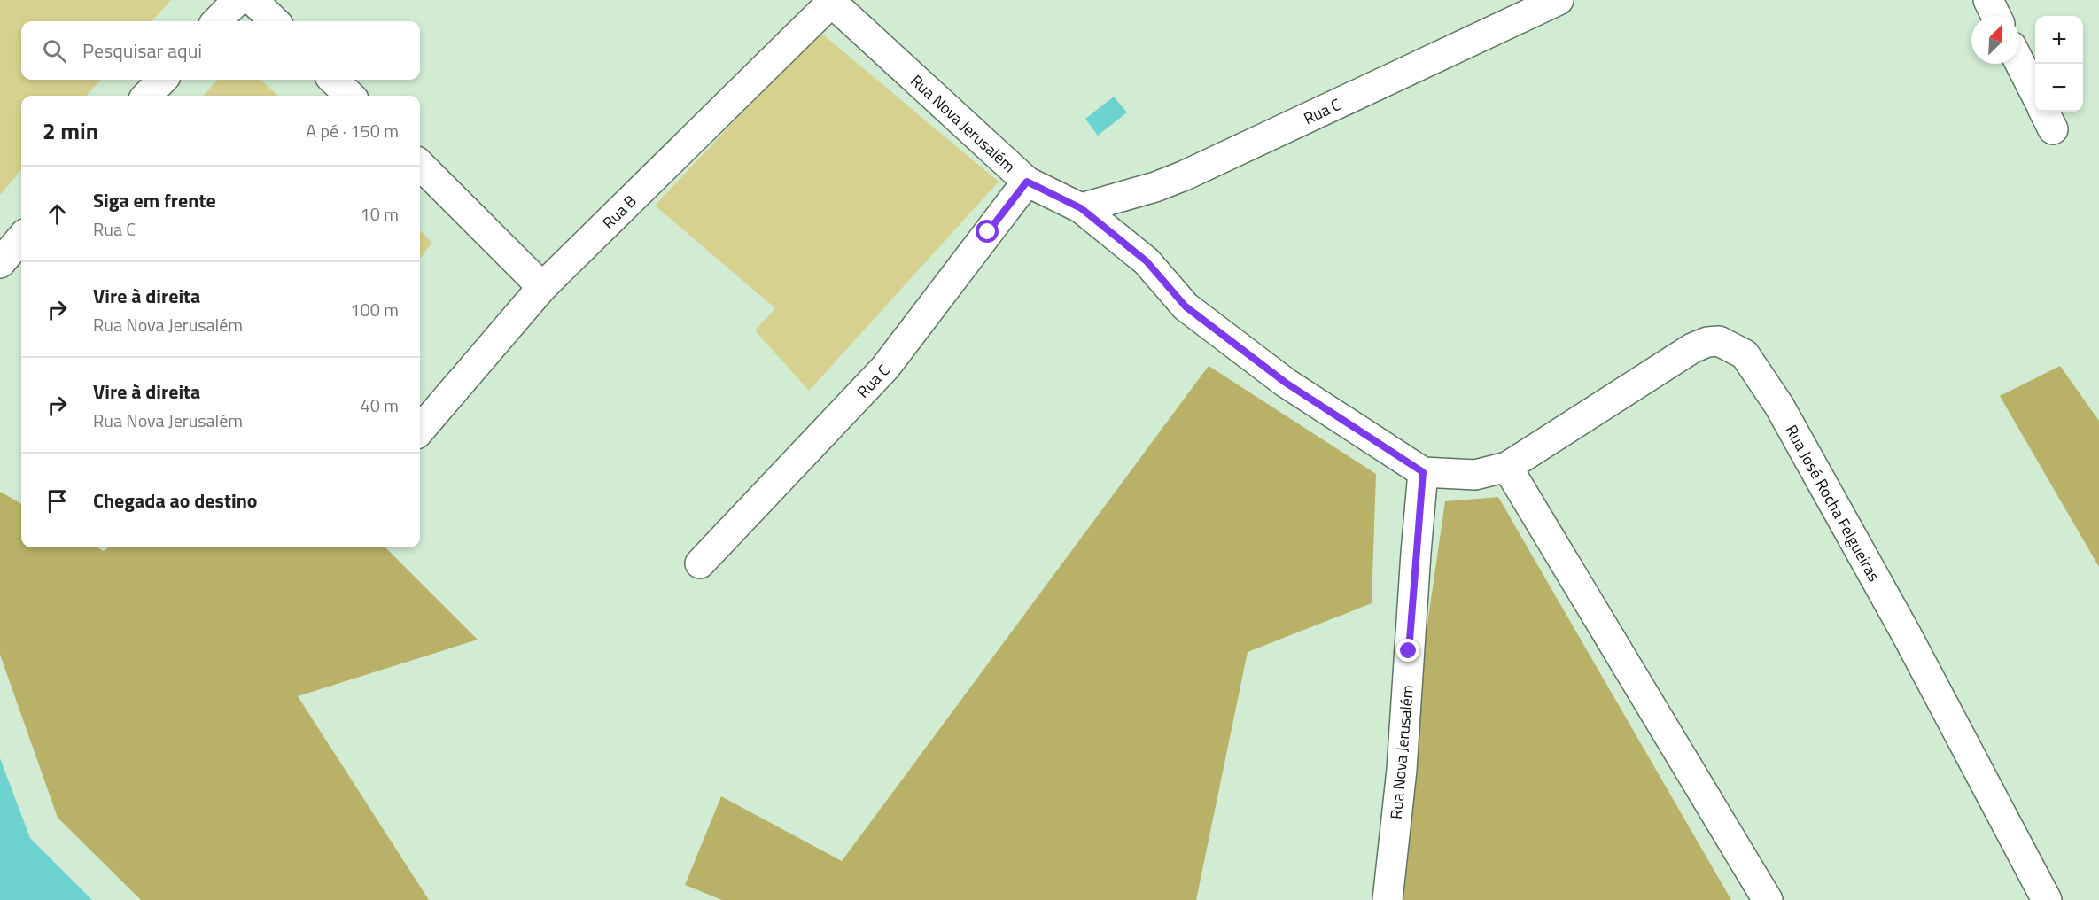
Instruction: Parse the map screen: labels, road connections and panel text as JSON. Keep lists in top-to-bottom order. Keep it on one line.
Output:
{"streets":{"street":["Rua C","Rua Nova Jerusalém","Rua B","Rua José Rocha Felgueiras"]},"crossings":[["Rua C","Rua Nova Jerusalém"],["Rua Nova Jerusalém","Rua B"],["Rua Nova Jerusalém","Rua José Rocha Felgueiras"]],"north":"top right","page":{"map_buttons":["+","−"],"search":"Pesquisar aqui","heading":["2 min","A pé · 150 m"],"list":[["Siga em frente","Rua C","10 m"],["Vire à direita","Rua Nova Jerusalém","100 m"],["Vire à direita","Rua Nova Jerusalém","40 m"],"Chegada ao destino"]}}
